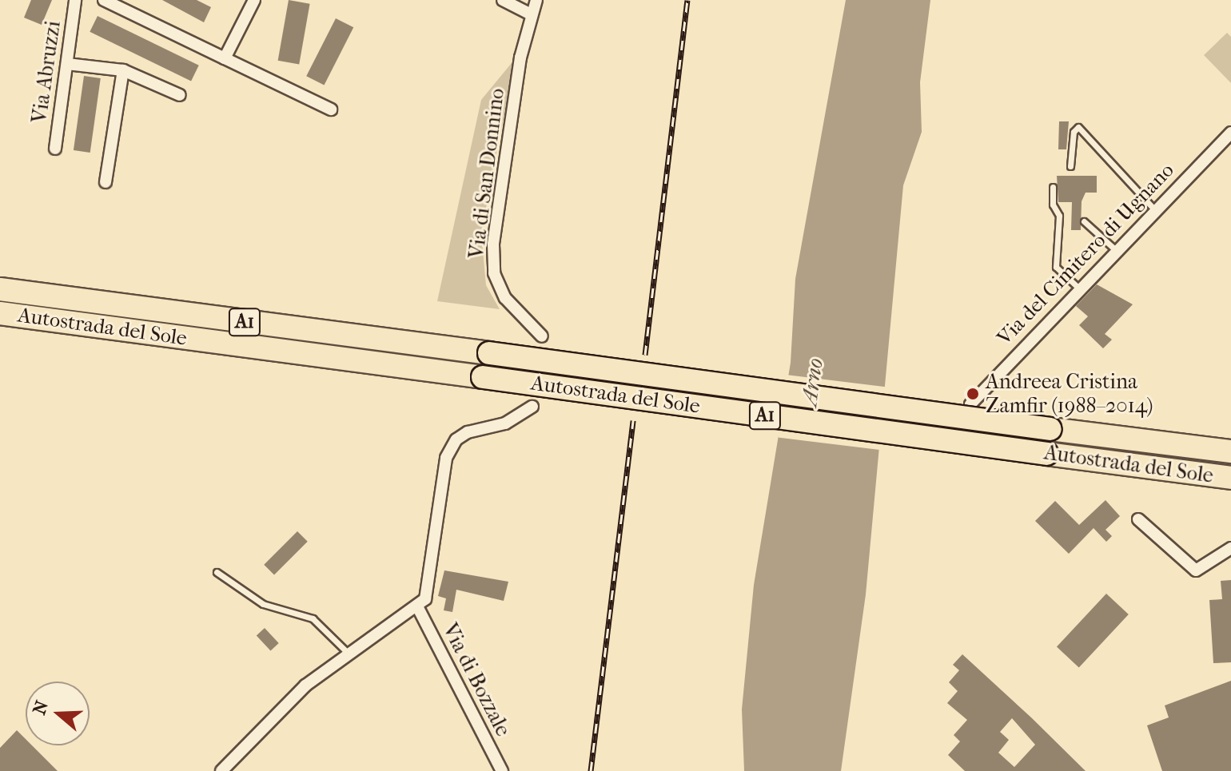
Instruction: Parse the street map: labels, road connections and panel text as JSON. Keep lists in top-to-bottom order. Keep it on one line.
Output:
{"streets":{"highway":["A1","Autostrada del Sole"],"street":["Via Abruzzi","Via di San Donnino","Via del Cimitero di Ugnano","Via di Bozzale"]},"water":["Arno"],"places":["Andreea Cristina Zamfir (1988–2014)"],"north":"left"}
